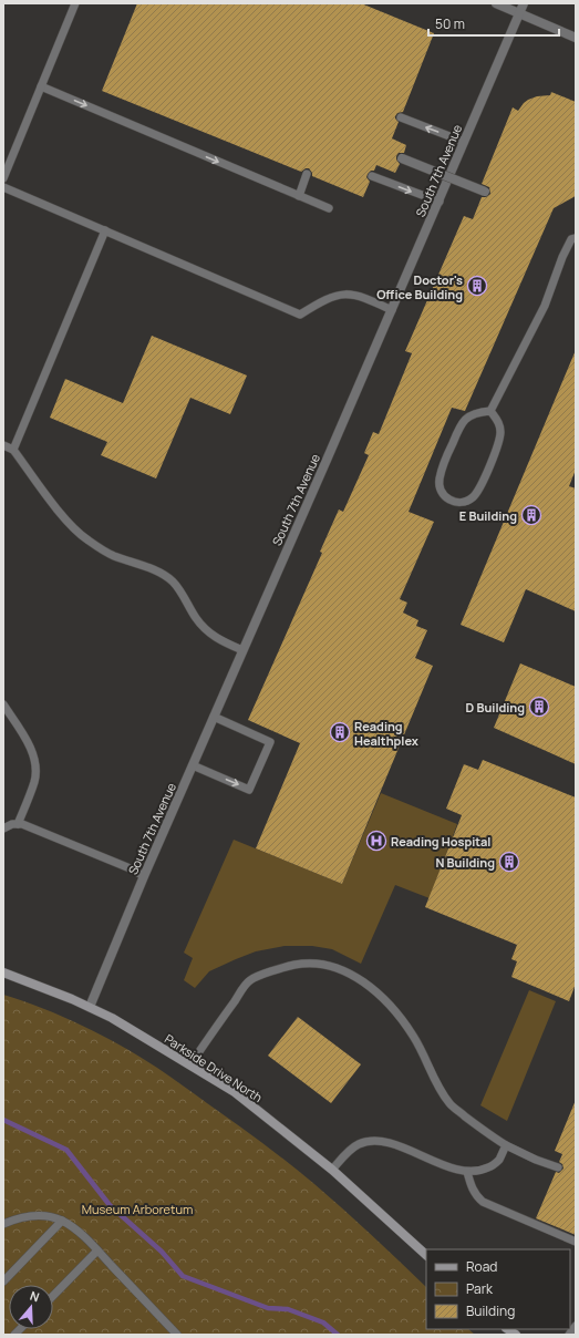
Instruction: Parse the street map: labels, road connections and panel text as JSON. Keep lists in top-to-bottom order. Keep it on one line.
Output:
{"streets":{"street":["South 7th Avenue","Parkside Drive North"]},"crossings":[["South 7th Avenue","Parkside Drive North"]],"parks":["Museum Arboretum"],"places":{"building":["Doctor's Office Building","E Building","D Building","Reading Healthplex","N Building"],"hospital":["Reading Hospital"]},"legend":["Road","Park","Building"],"scale_bar":"50 m","north":"top"}
